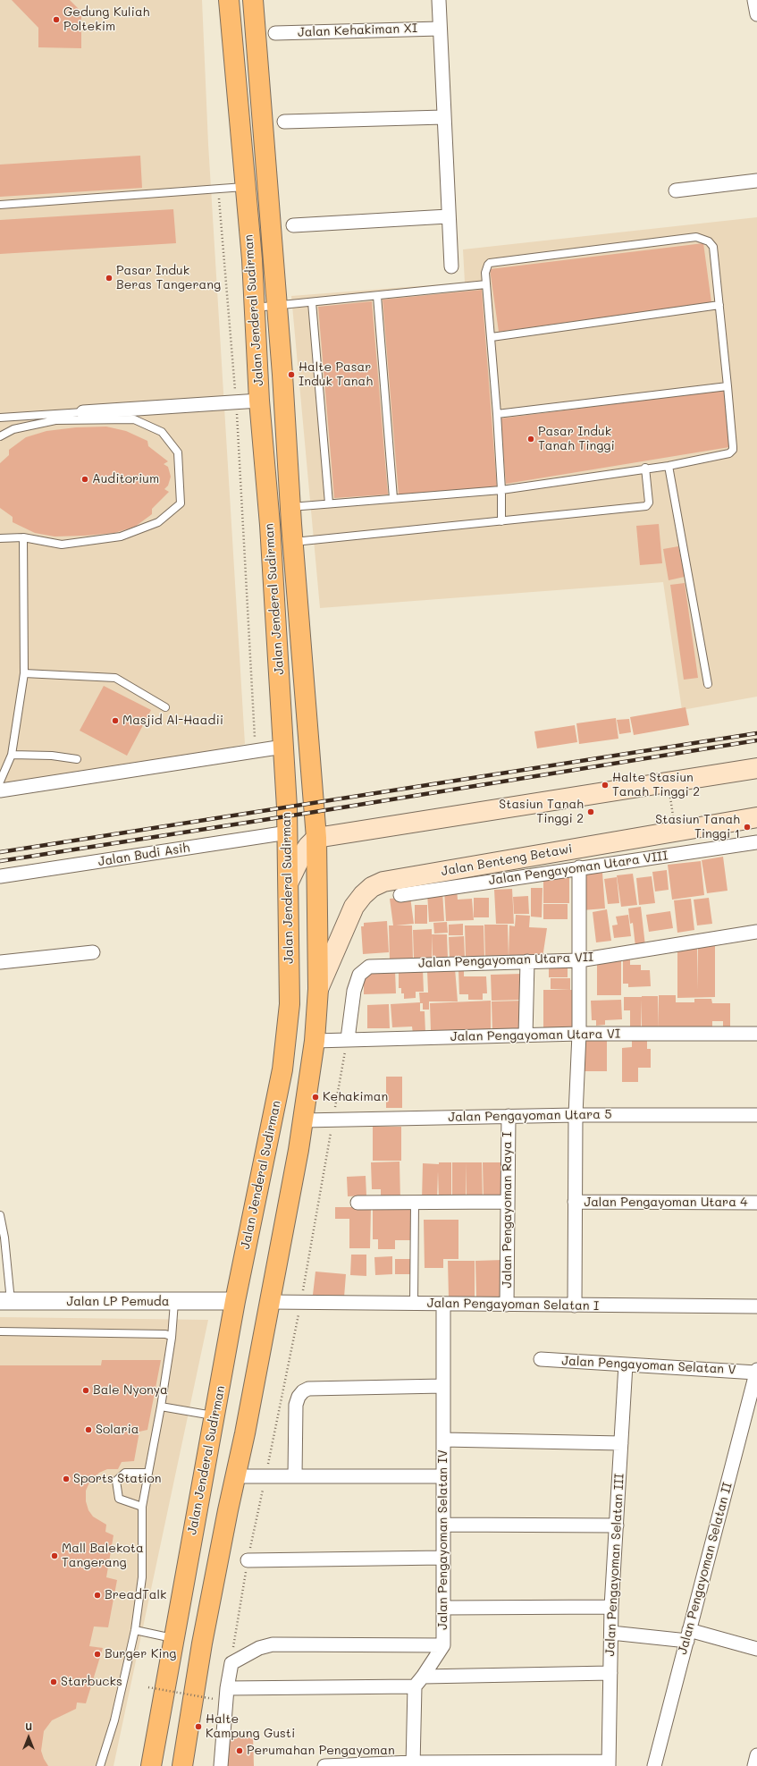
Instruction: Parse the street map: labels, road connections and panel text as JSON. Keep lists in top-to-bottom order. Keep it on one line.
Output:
{"streets":{"main road":["Jalan Jenderal Sudirman","Jalan Benteng Betawi"],"street":["Jalan Kehakiman XI","Jalan Budi Asih","Jalan Pengayoman Utara VIII","Jalan Pengayoman Utara VII","Jalan Pengayoman Utara VI","Jalan Pengayoman Utara 5","Jalan Pengayoman Utara 4","Jalan Pengayoman Raya I","Jalan LP Pemuda","Jalan Pengayoman Selatan I","Jalan Pengayoman Selatan V","Jalan Pengayoman Selatan IV","Jalan Pengayoman Selatan III","Jalan Pengayoman Selatan II"]},"crossings":[["Jalan Jenderal Sudirman","Jalan Budi Asih"],["Jalan Jenderal Sudirman","Jalan Benteng Betawi"],["Jalan Jenderal Sudirman","Jalan Pengayoman Utara VI"],["Jalan Jenderal Sudirman","Jalan Pengayoman Utara 5"],["Jalan Jenderal Sudirman","Jalan LP Pemuda"],["Jalan Jenderal Sudirman","Jalan Pengayoman Selatan I"],["Jalan Pengayoman Utara VII","Jalan Pengayoman Utara VI"],["Jalan Pengayoman Utara 5","Jalan Pengayoman Raya I"],["Jalan Pengayoman Raya I","Jalan Pengayoman Selatan I"],["Jalan Pengayoman Selatan I","Jalan Pengayoman Selatan IV"],["Jalan Pengayoman Selatan V","Jalan Pengayoman Selatan III"],["Jalan Pengayoman Selatan V","Jalan Pengayoman Selatan II"]],"places":["Gedung Kuliah Poltekim","Pasar Induk Beras Tangerang","Halte Pasar Induk Tanah","Pasar Induk Tanah Tinggi","Auditorium","Masjid Al-Haadii","Halte Stasiun Tanah Tinggi 2","Stasiun Tanah Tinggi 2","Stasiun Tanah Tinggi 1","Kehakiman","Bale Nyonya","Solaria","Sports Station","Mall Balekota Tangerang","BreadTalk","Burger King","Starbucks","Halte Kampung Gusti","Perumahan Pengayoman"],"north":"top"}
